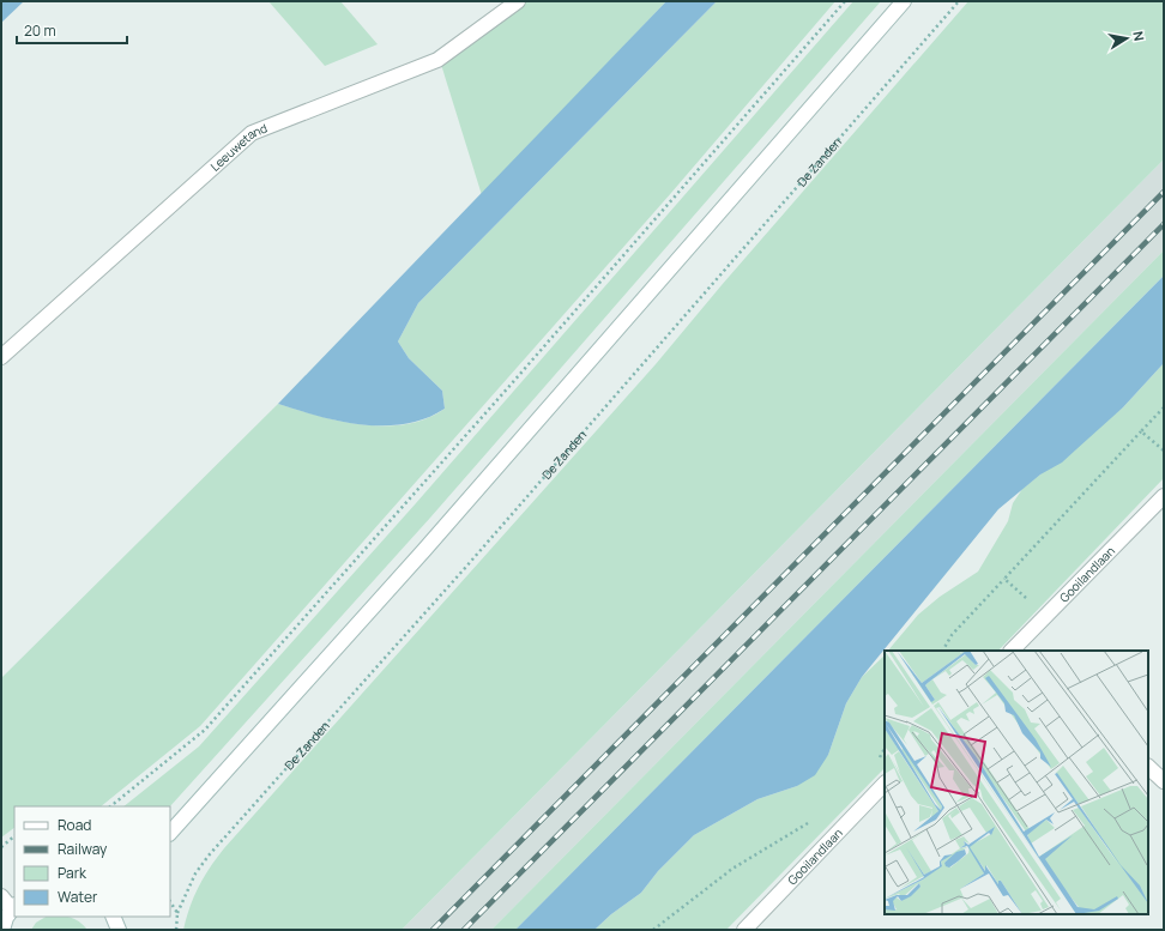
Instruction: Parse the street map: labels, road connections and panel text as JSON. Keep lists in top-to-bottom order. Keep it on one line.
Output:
{"streets":{"main road":["Leeuwetand","Gooilandlaan"],"path":["De Zanden"]},"legend":["Road","Railway","Park","Water"],"scale_bar":"20 m","north":"right"}
